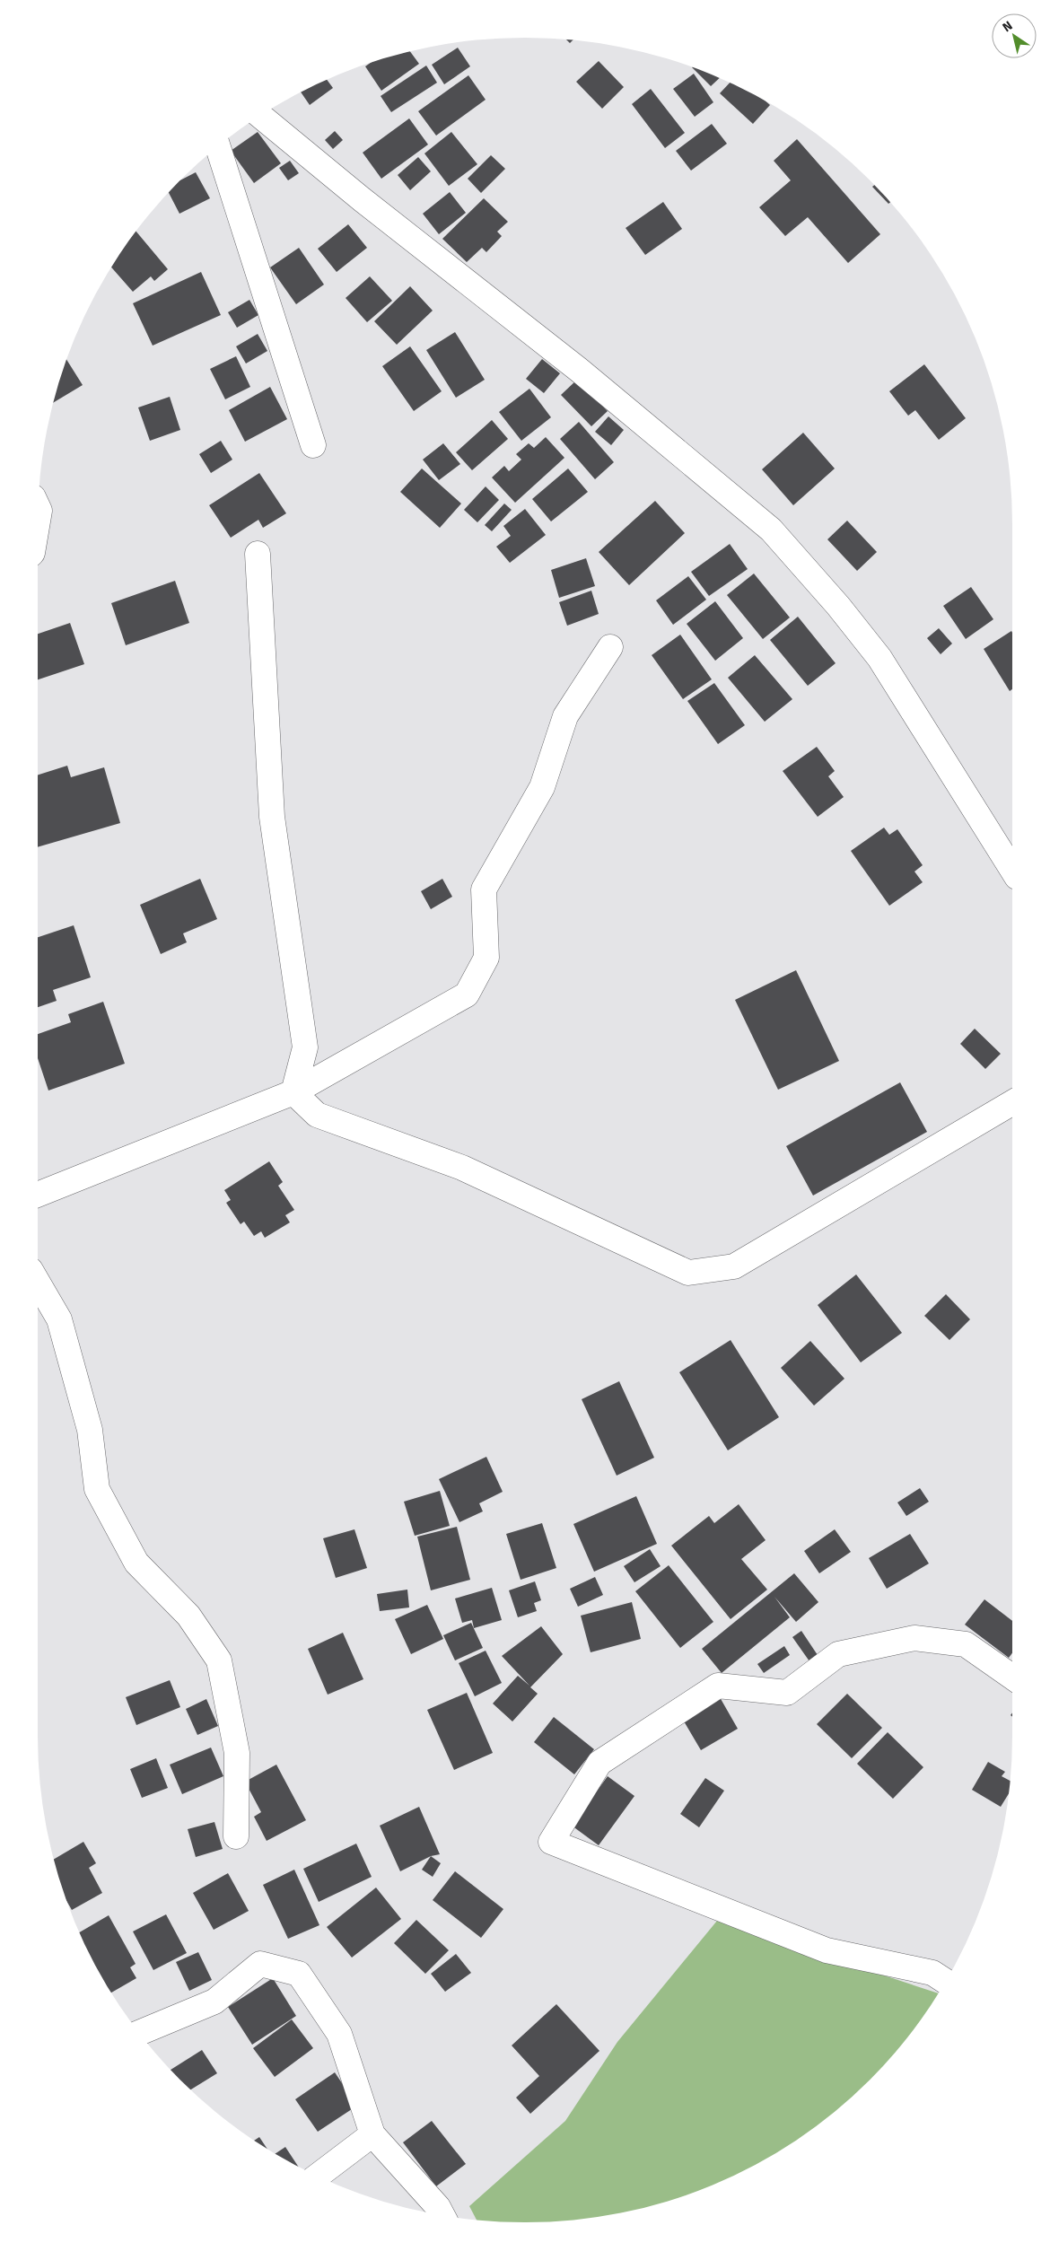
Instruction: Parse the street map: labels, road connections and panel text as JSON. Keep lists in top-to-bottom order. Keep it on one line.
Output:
{"north":"top left"}
